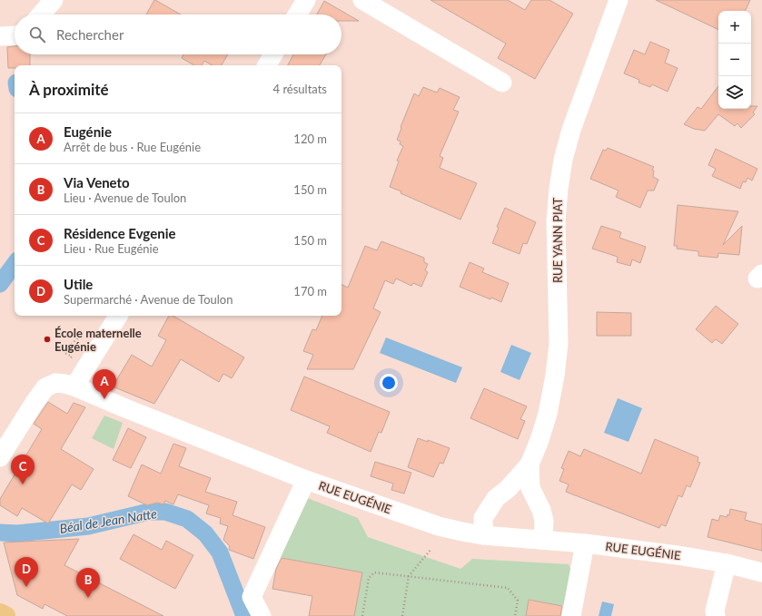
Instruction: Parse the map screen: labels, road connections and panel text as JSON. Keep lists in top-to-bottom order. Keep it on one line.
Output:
{"streets":{"street":["RUE YANN PIAT","RUE EUGÉNIE"]},"crossings":[["RUE YANN PIAT","RUE EUGÉNIE"]],"water":["Béal de Jean Natte"],"places":["École maternelle Eugénie"],"page":{"map_buttons":["+","−"],"search":"Rechercher","heading":["À proximité","4 résultats"],"list":[{"mark":"A","name":"Eugénie","note":"Arrêt de bus · Rue Eugénie","value":"120 m"},{"mark":"B","name":"Via Veneto","note":"Lieu · Avenue de Toulon","value":"150 m"},{"mark":"C","name":"Résidence Evgenie","note":"Lieu · Rue Eugénie","value":"150 m"},{"mark":"D","name":"Utile","note":"Supermarché · Avenue de Toulon","value":"170 m"}],"pins":["A","C","D","B"]}}
